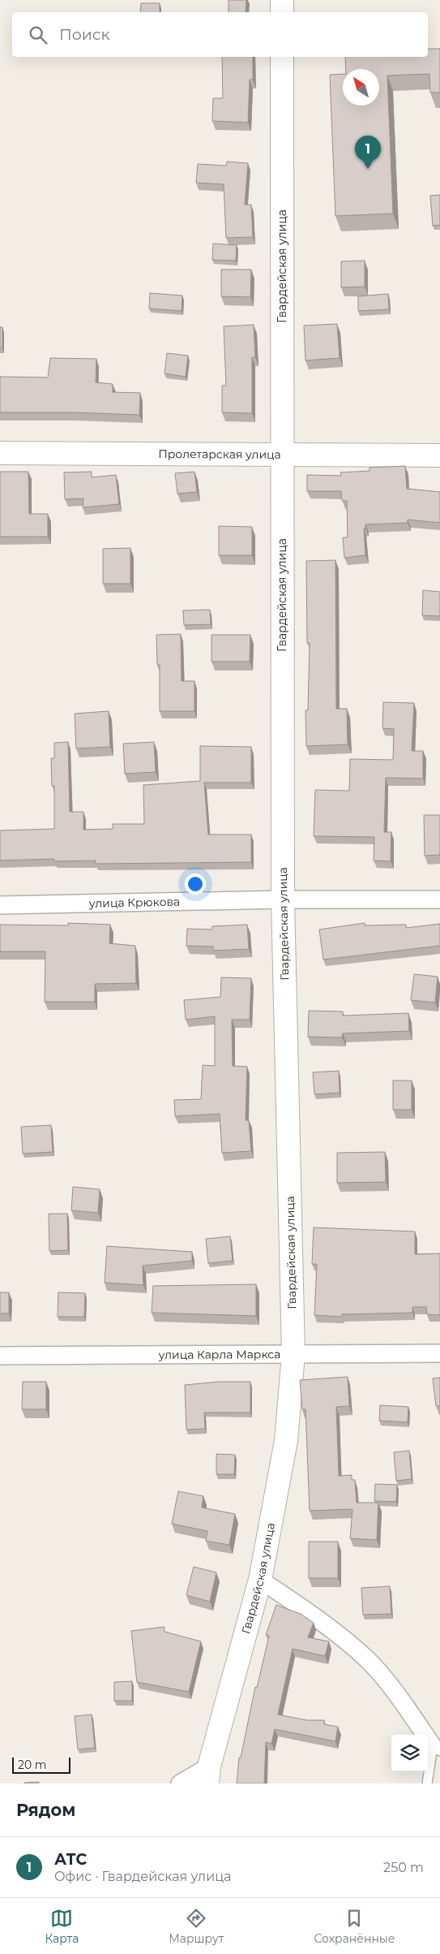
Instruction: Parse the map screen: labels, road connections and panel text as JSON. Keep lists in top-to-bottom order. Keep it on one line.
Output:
{"streets":{"street":["Гвардейская улица","Пролетарская улица","улица Крюкова","улица Карла Маркса"]},"crossings":[["Гвардейская улица","Пролетарская улица"],["Гвардейская улица","улица Крюкова"],["Гвардейская улица","улица Карла Маркса"]],"scale_bar":"20 m","north":"top left","page":{"search":"Поиск","pins":"1","scale":"20 m","heading":"Рядом","list":[{"mark":"1","name":"АТС","note":"Офис · Гвардейская улица","value":"250 m"}],"nav":["Карта","Маршрут","Сохранённые"]}}
